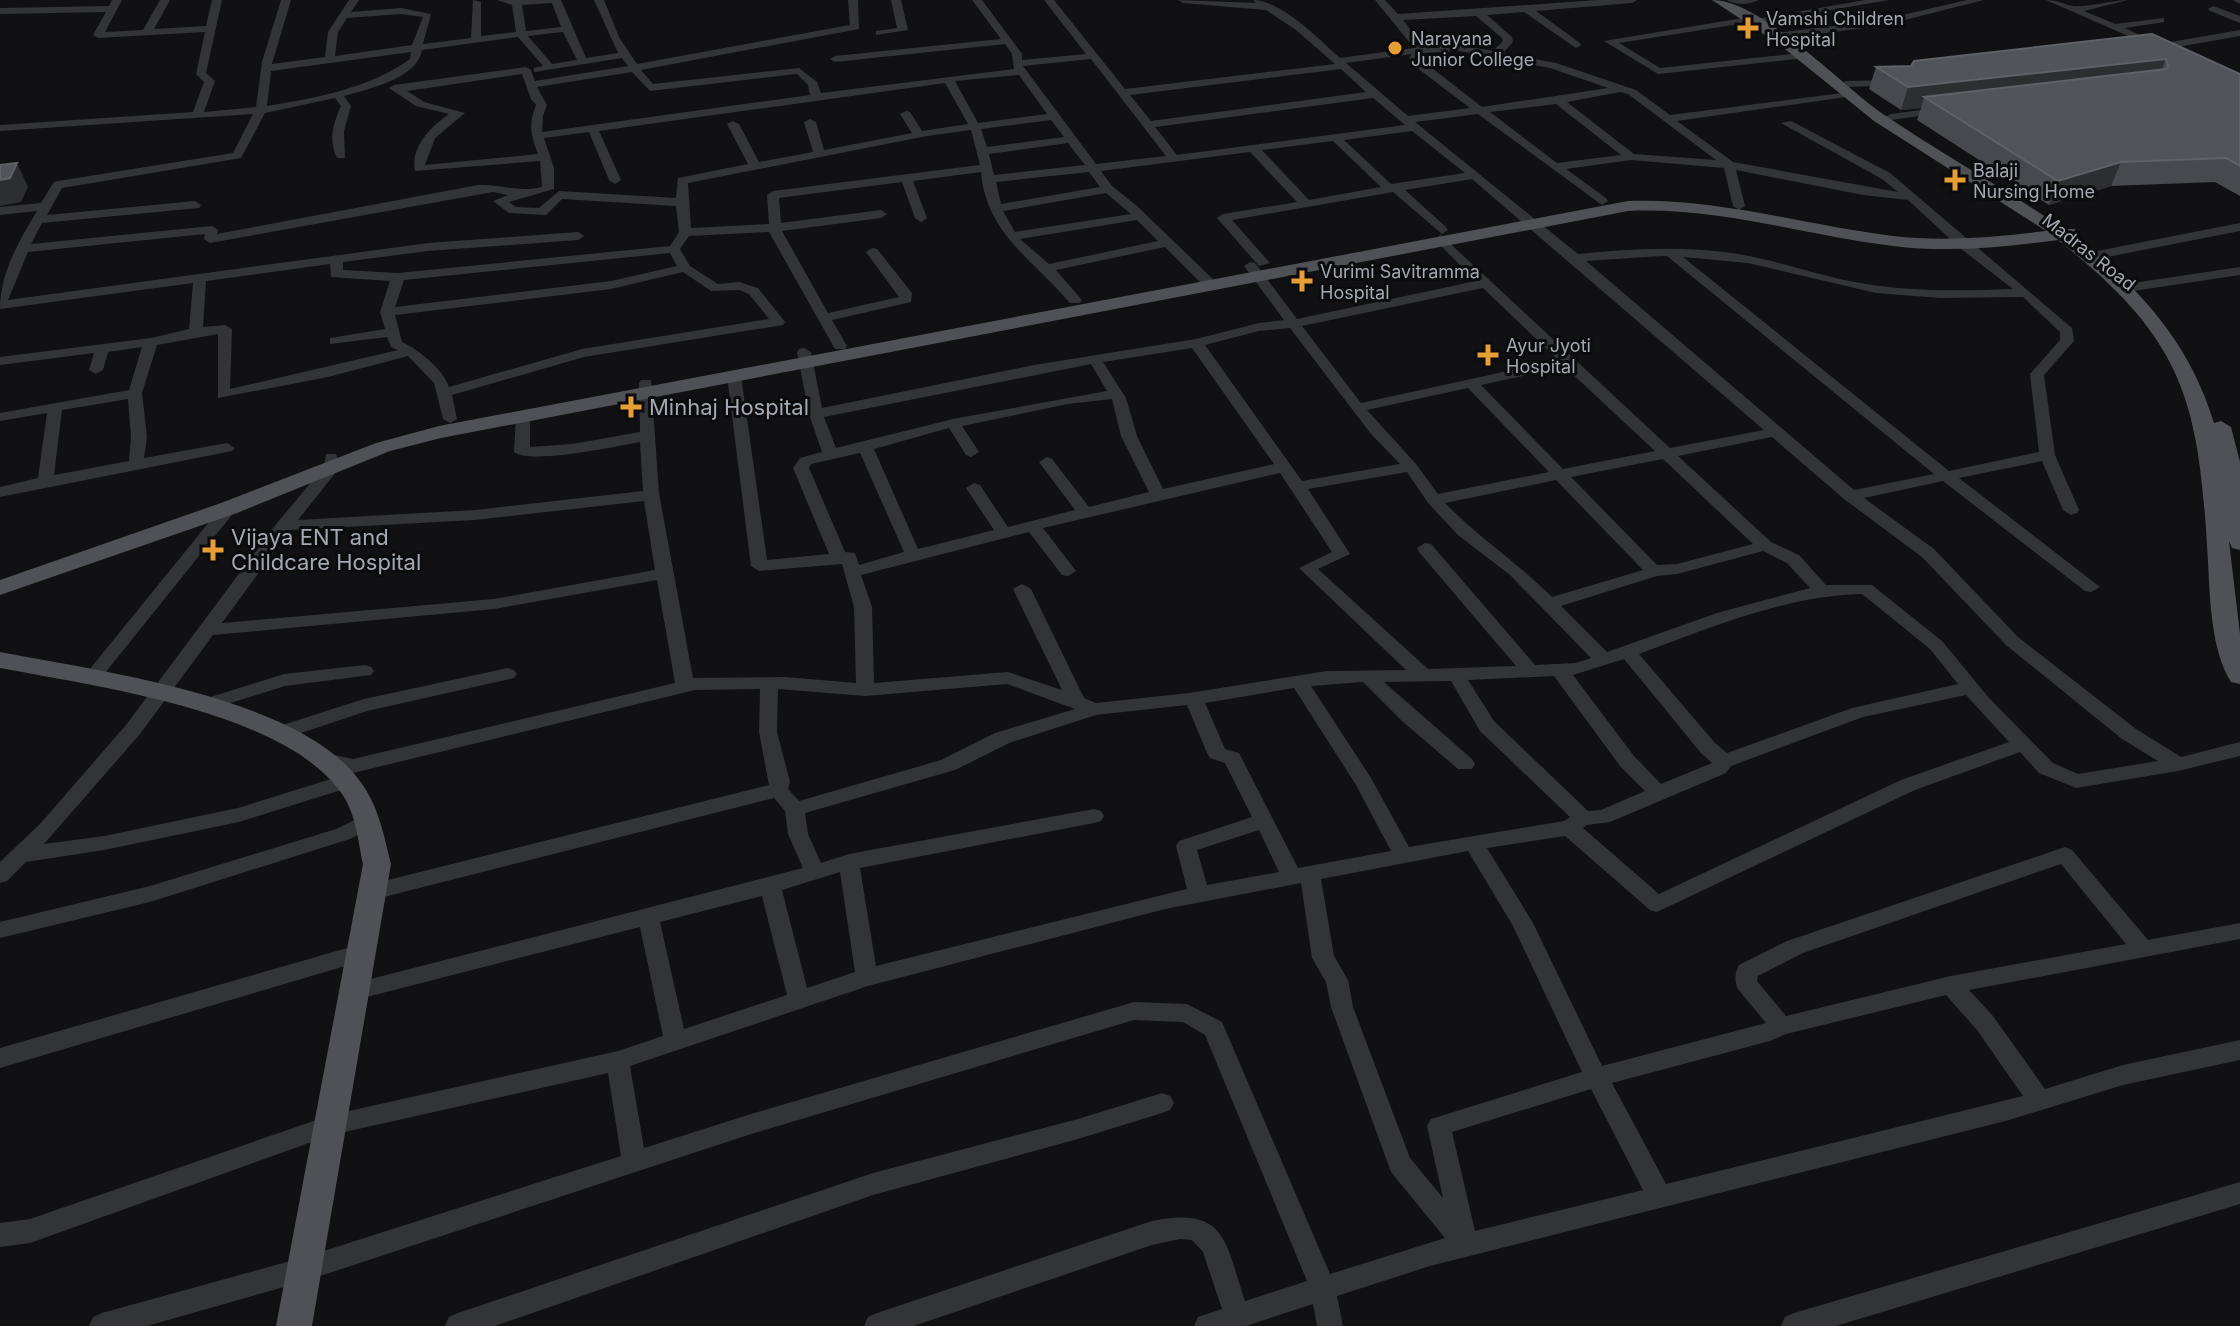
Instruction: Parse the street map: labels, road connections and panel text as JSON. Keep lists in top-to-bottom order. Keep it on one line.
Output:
{"streets":{"main road":["Madras Road"]},"places":{"health":["Vamshi Children Hospital","Balaji Nursing Home","Vurimi Savitramma Hospital","Ayur Jyoti Hospital","Minhaj Hospital","Vijaya ENT and Childcare Hospital"],"other":["Narayana Junior College"]}}
